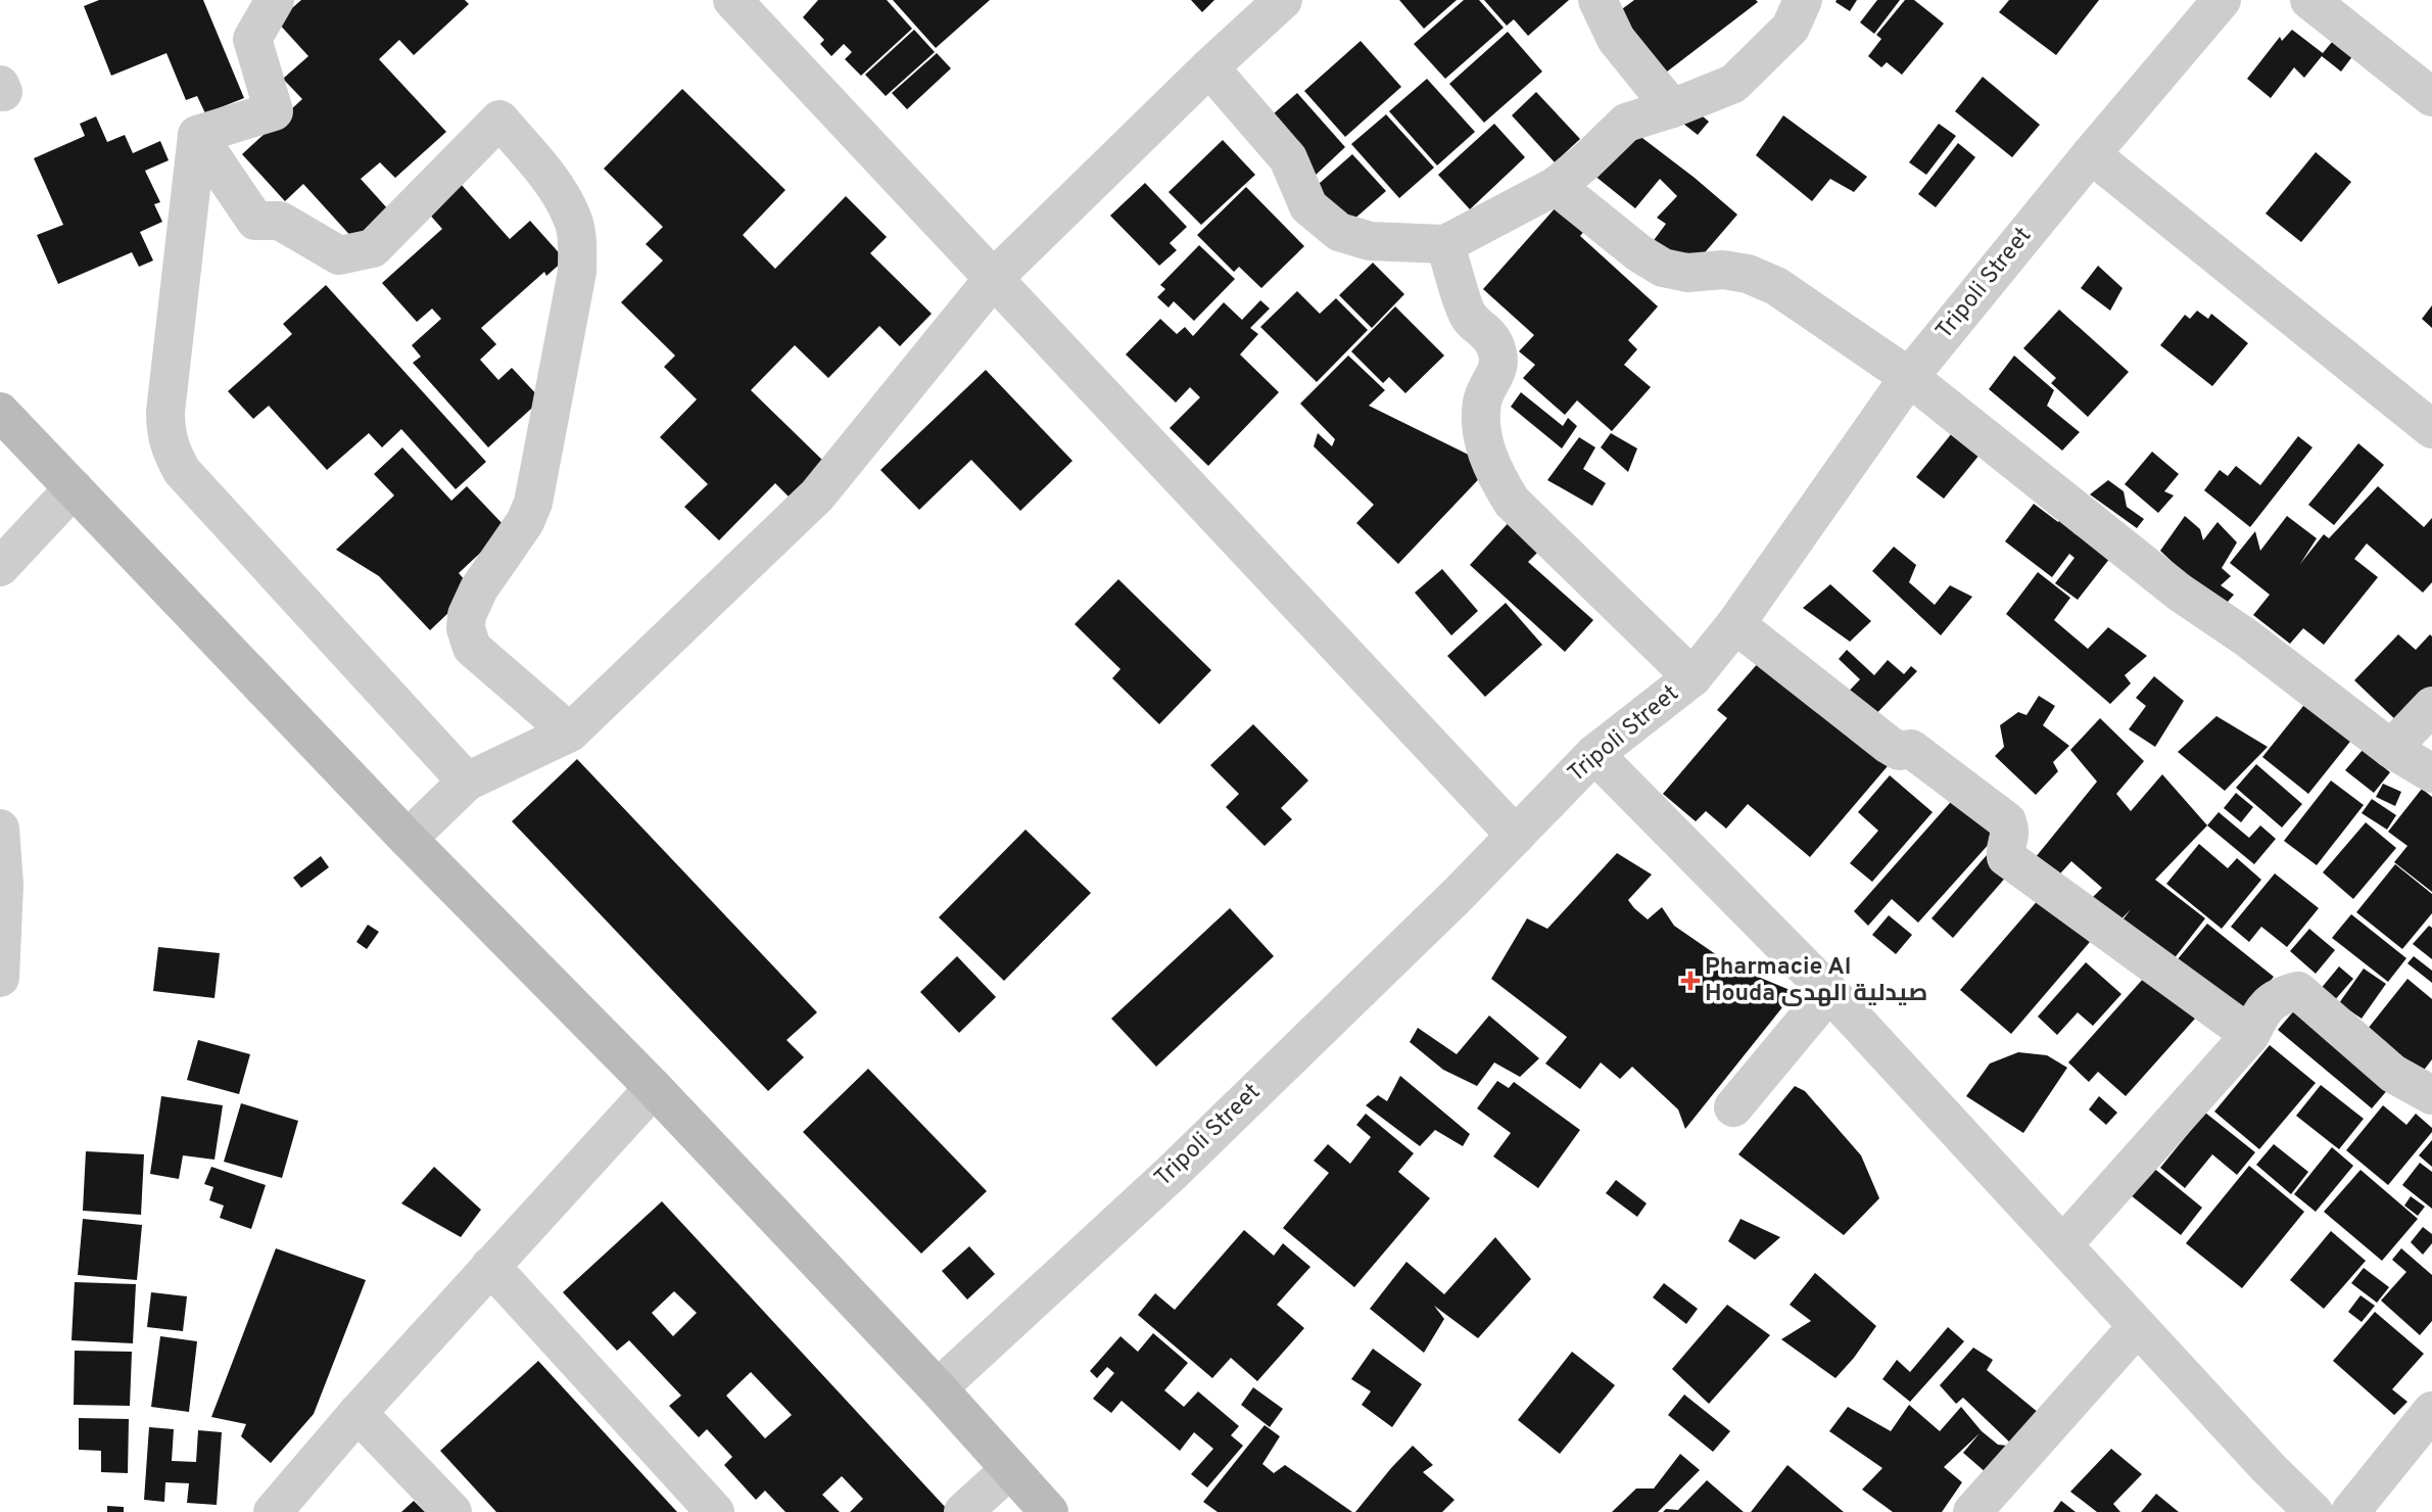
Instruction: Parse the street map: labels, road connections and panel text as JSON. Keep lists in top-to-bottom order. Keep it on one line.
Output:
{"streets":{"street":["Tripoli Street"]},"places":{"health":["Pharmacie Al Houda صيدلية الهدى"]}}
